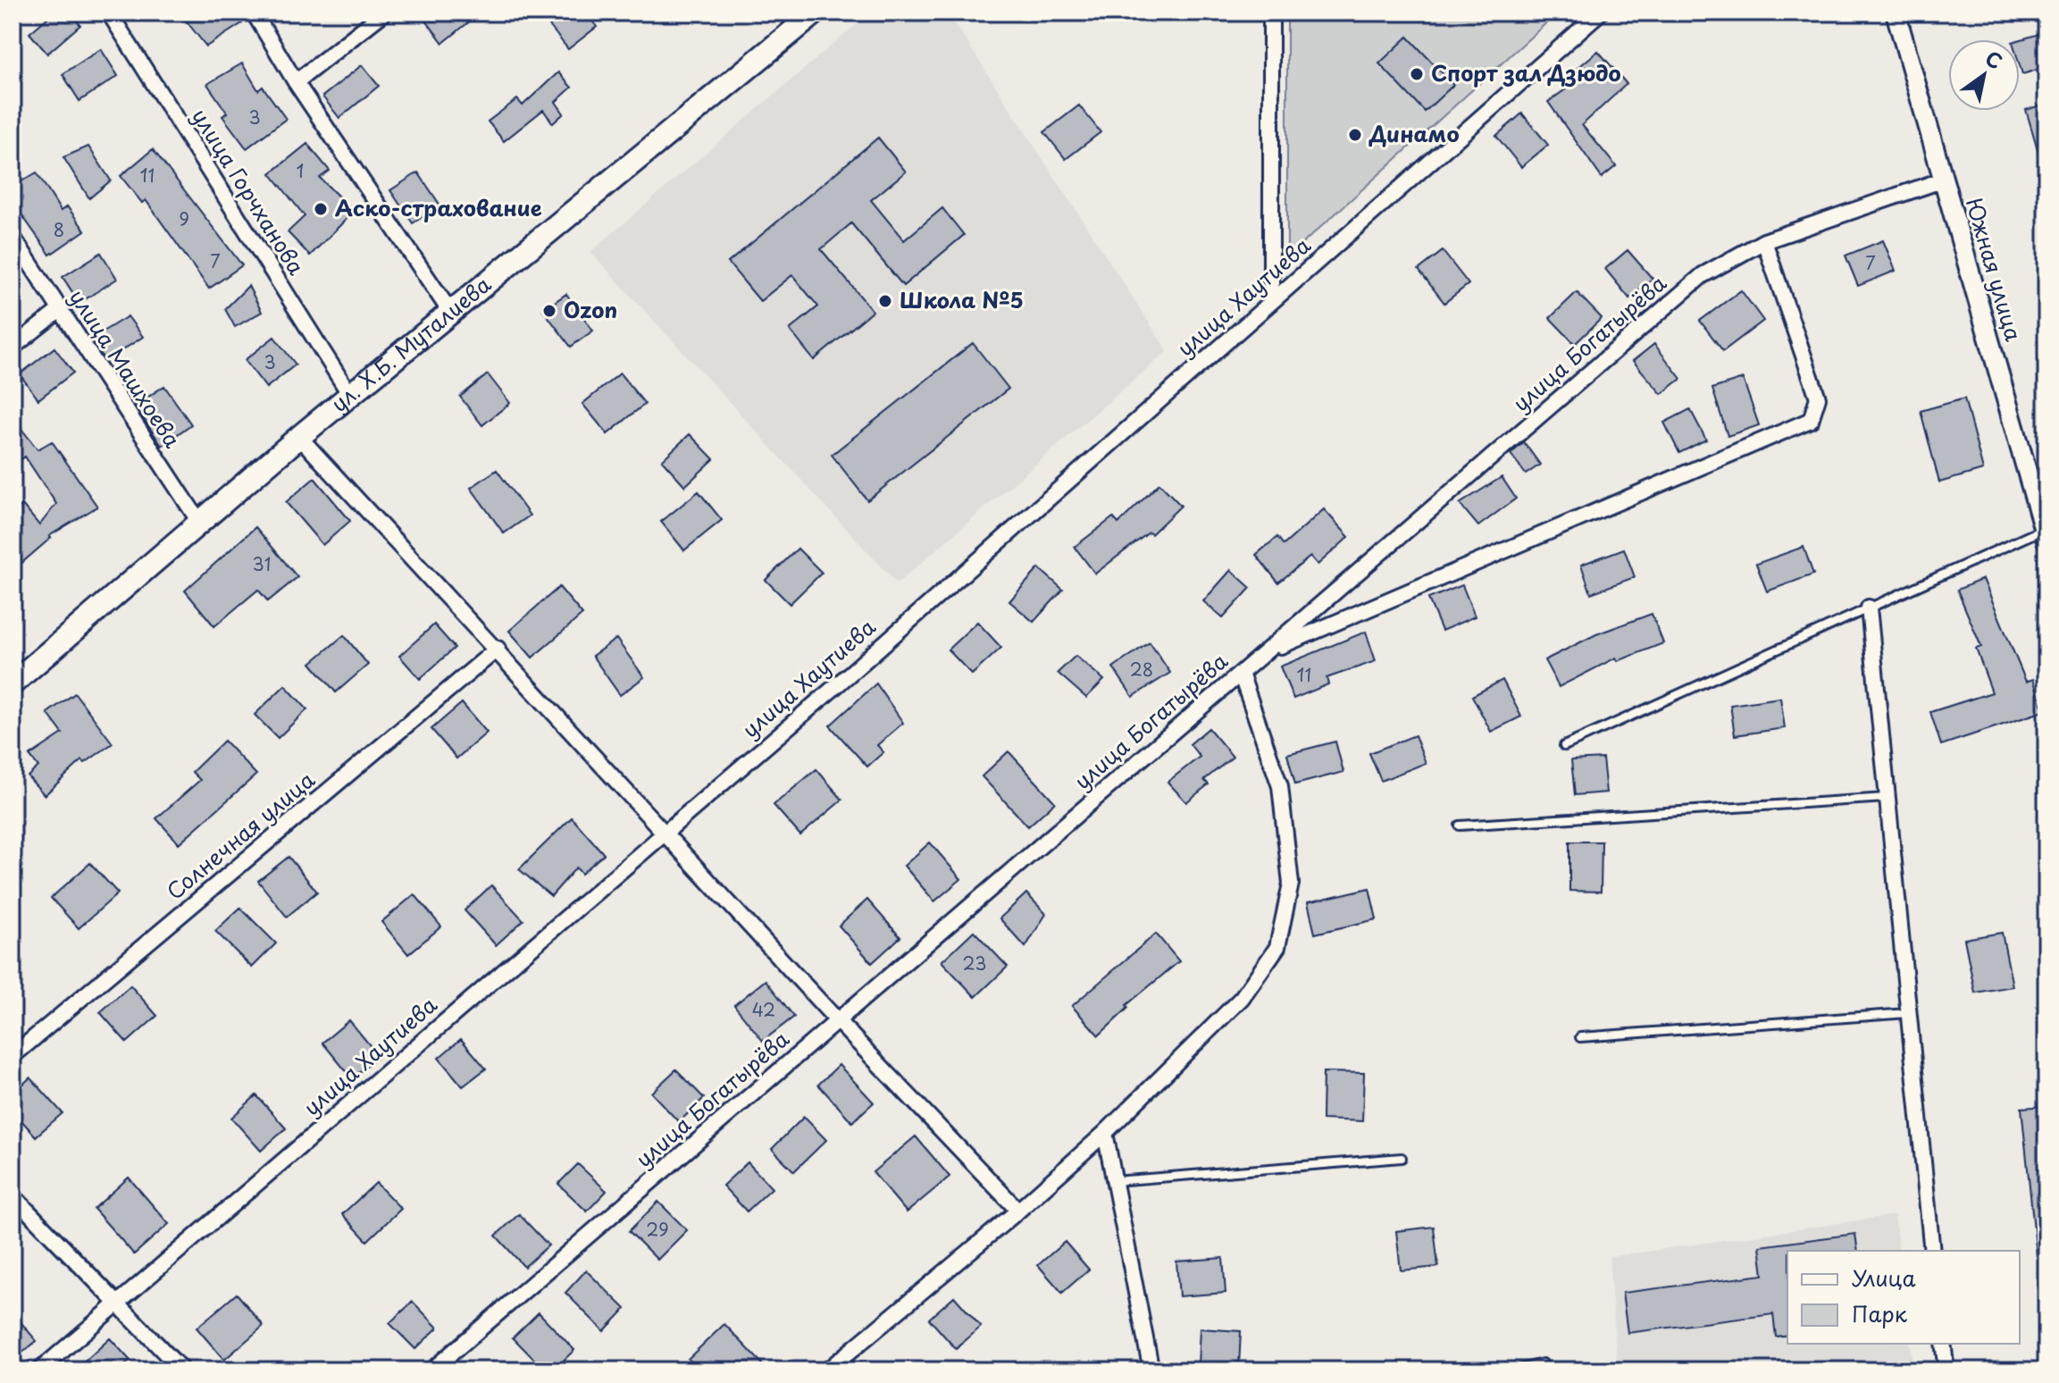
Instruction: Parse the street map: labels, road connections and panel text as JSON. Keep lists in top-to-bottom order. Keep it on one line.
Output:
{"streets":{"main road":["ул. Х.Б. Муталиева"],"street":["улица Горчханова","Южная улица","улица Хаутиева","улица Богатырёва","улица Машхоева","Солнечная улица"]},"crossings":[["улица Горчханова","ул. Х.Б. Муталиева"],["Южная улица","улица Богатырёва"],["ул. Х.Б. Муталиева","улица Машхоева"]],"places":["Спорт зал Дзюдо","Динамо","Аско-страхование","Школа №5","Ozon"],"house_numbers":["3","1","11","9","8","7","7","3","31","28","11","23","42","29"],"legend":["Улица","Парк"],"north":"top right"}
